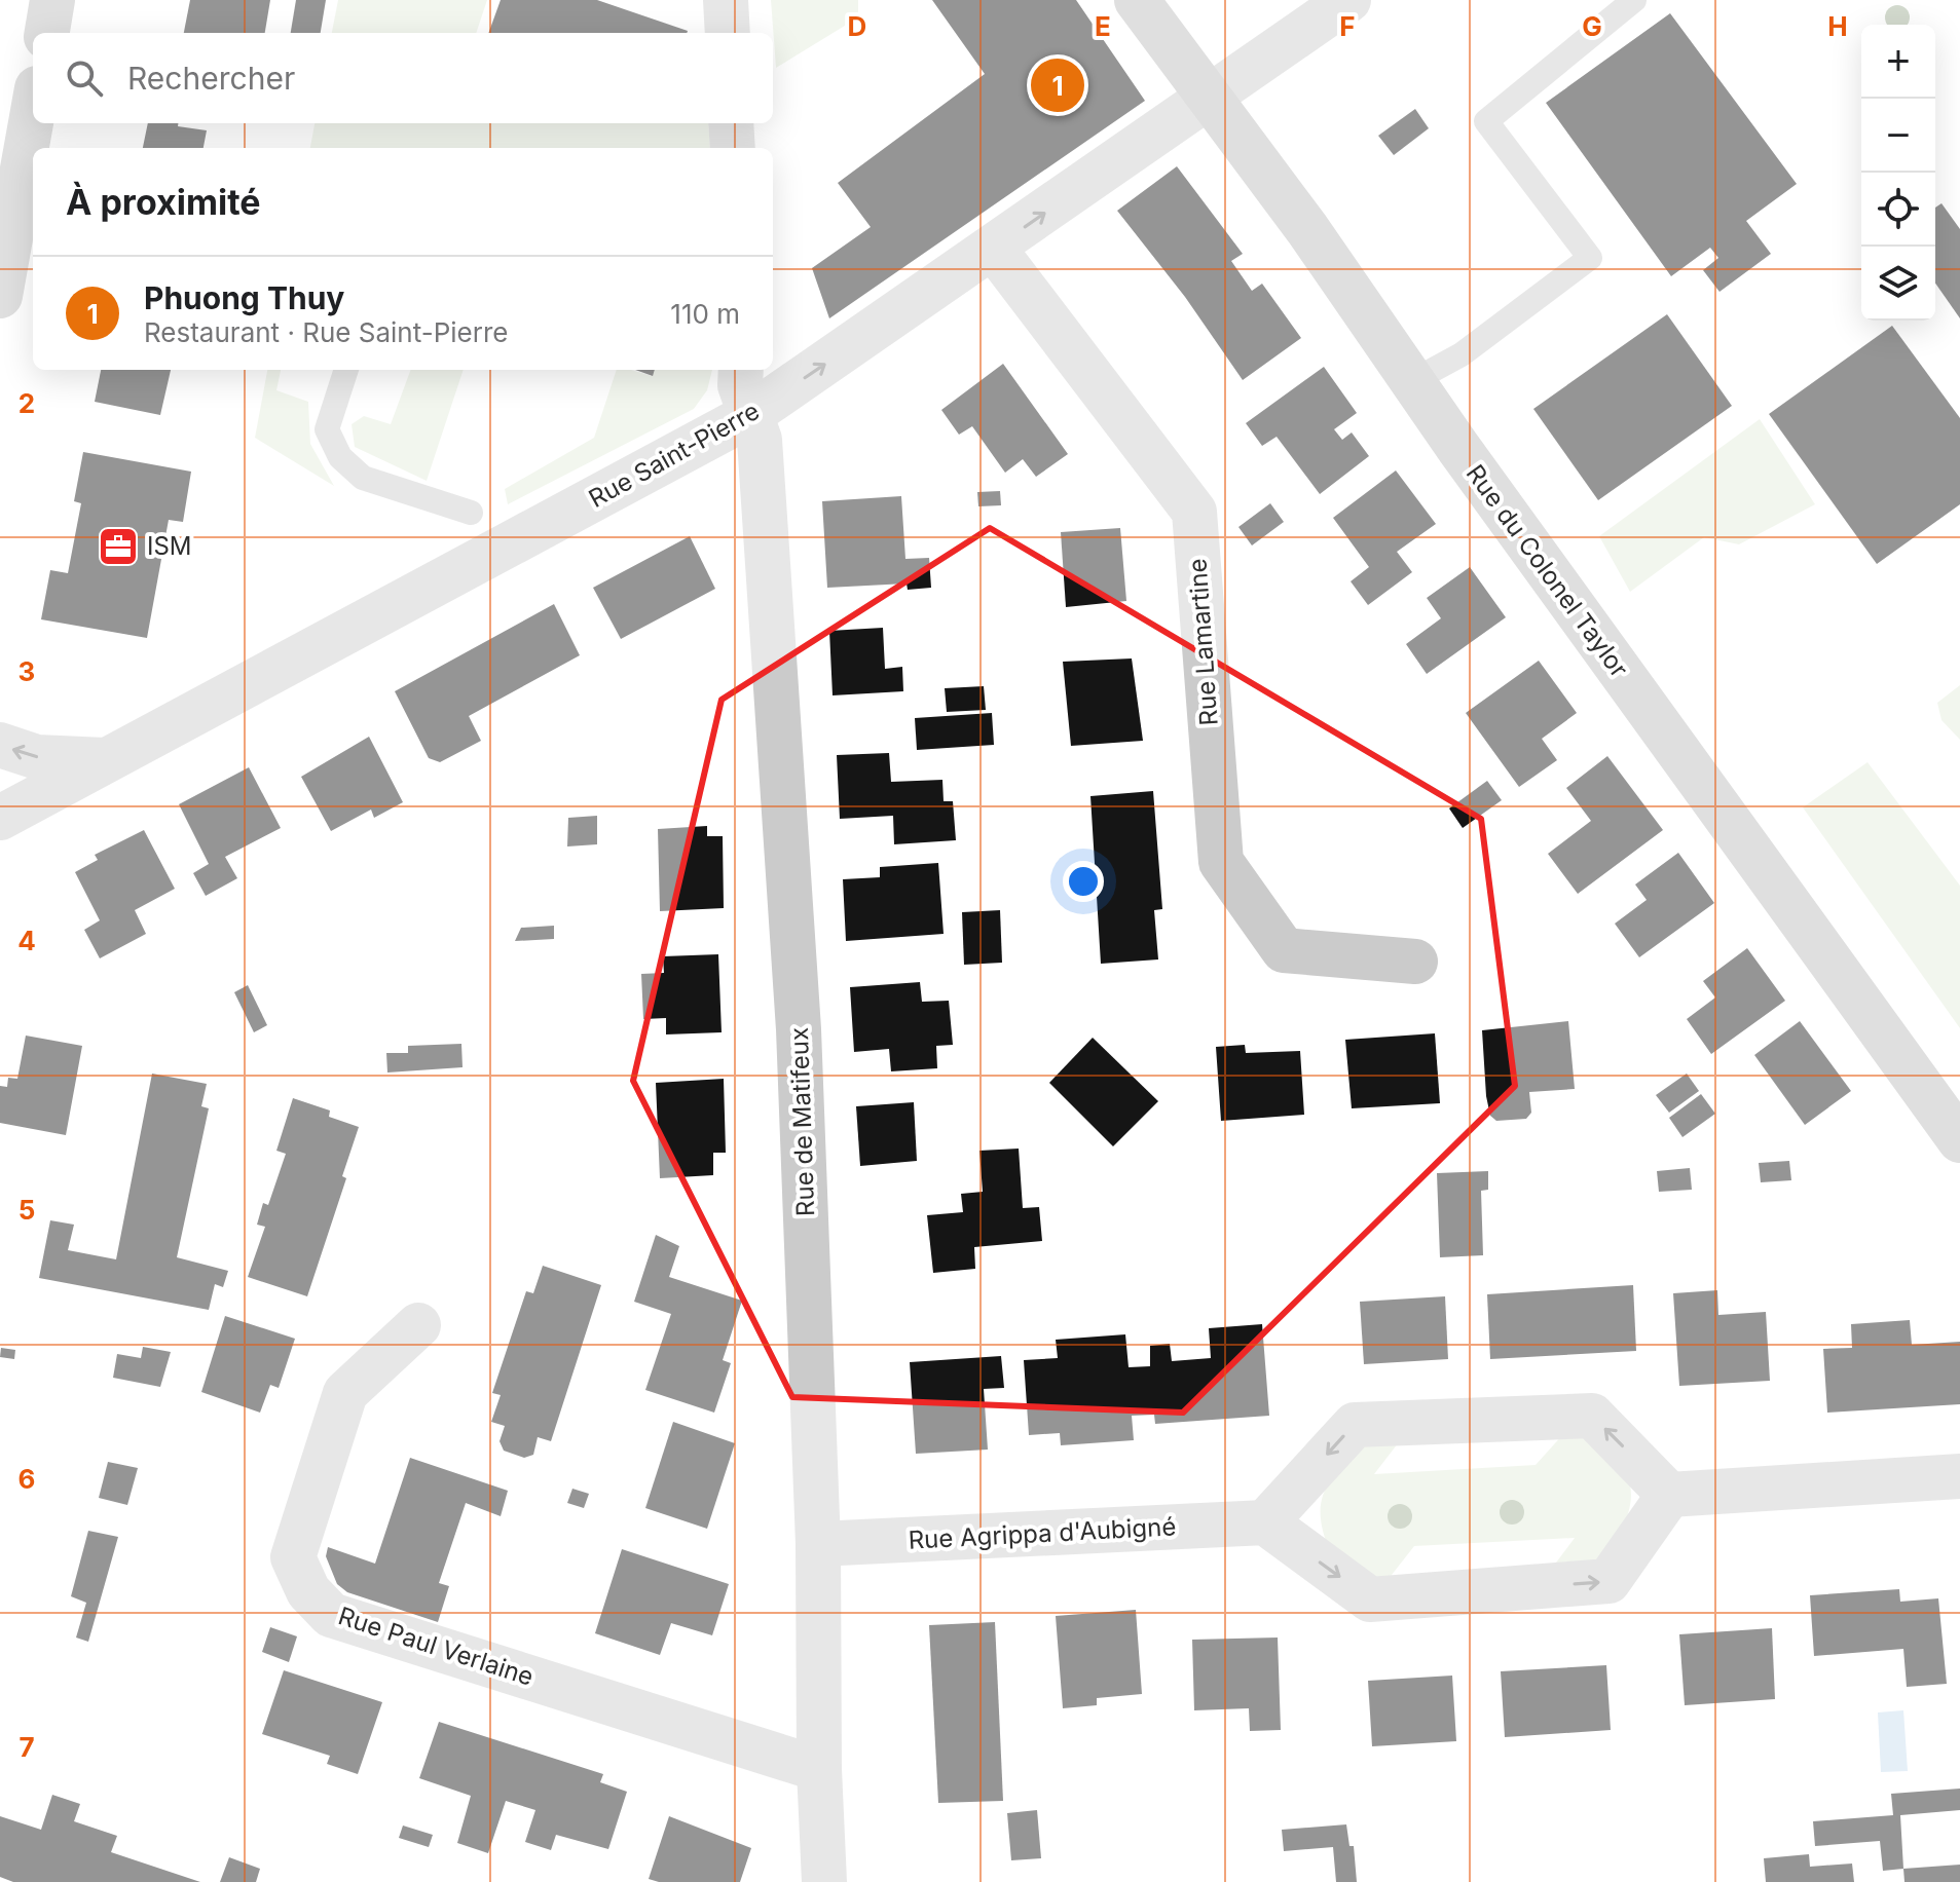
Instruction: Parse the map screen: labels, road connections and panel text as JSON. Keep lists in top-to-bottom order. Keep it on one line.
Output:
{"streets":{"main road":["Rue du Colonel Taylor"],"street":["Rue Saint-Pierre","Rue Lamartine","Rue de Matifeux","Rue Agrippa d'Aubigné","Rue Paul Verlaine"]},"crossings":[["Rue Saint-Pierre","Rue du Colonel Taylor"],["Rue Saint-Pierre","Rue Lamartine"],["Rue Saint-Pierre","Rue de Matifeux"],["Rue de Matifeux","Rue Agrippa d'Aubigné"],["Rue de Matifeux","Rue Paul Verlaine"]],"one_way":["Rue Saint-Pierre"],"places":{"office":["ISM"]},"page":{"map_buttons":["+","−"],"search":"Rechercher","pins":"1","heading":"À proximité","list":[{"mark":"1","name":"Phuong Thuy","note":"Restaurant · Rue Saint-Pierre","value":"110 m"}]},"grid":{"columns":["D","E","F","G","H"],"rows":["2","3","4","5","6","7"]}}
